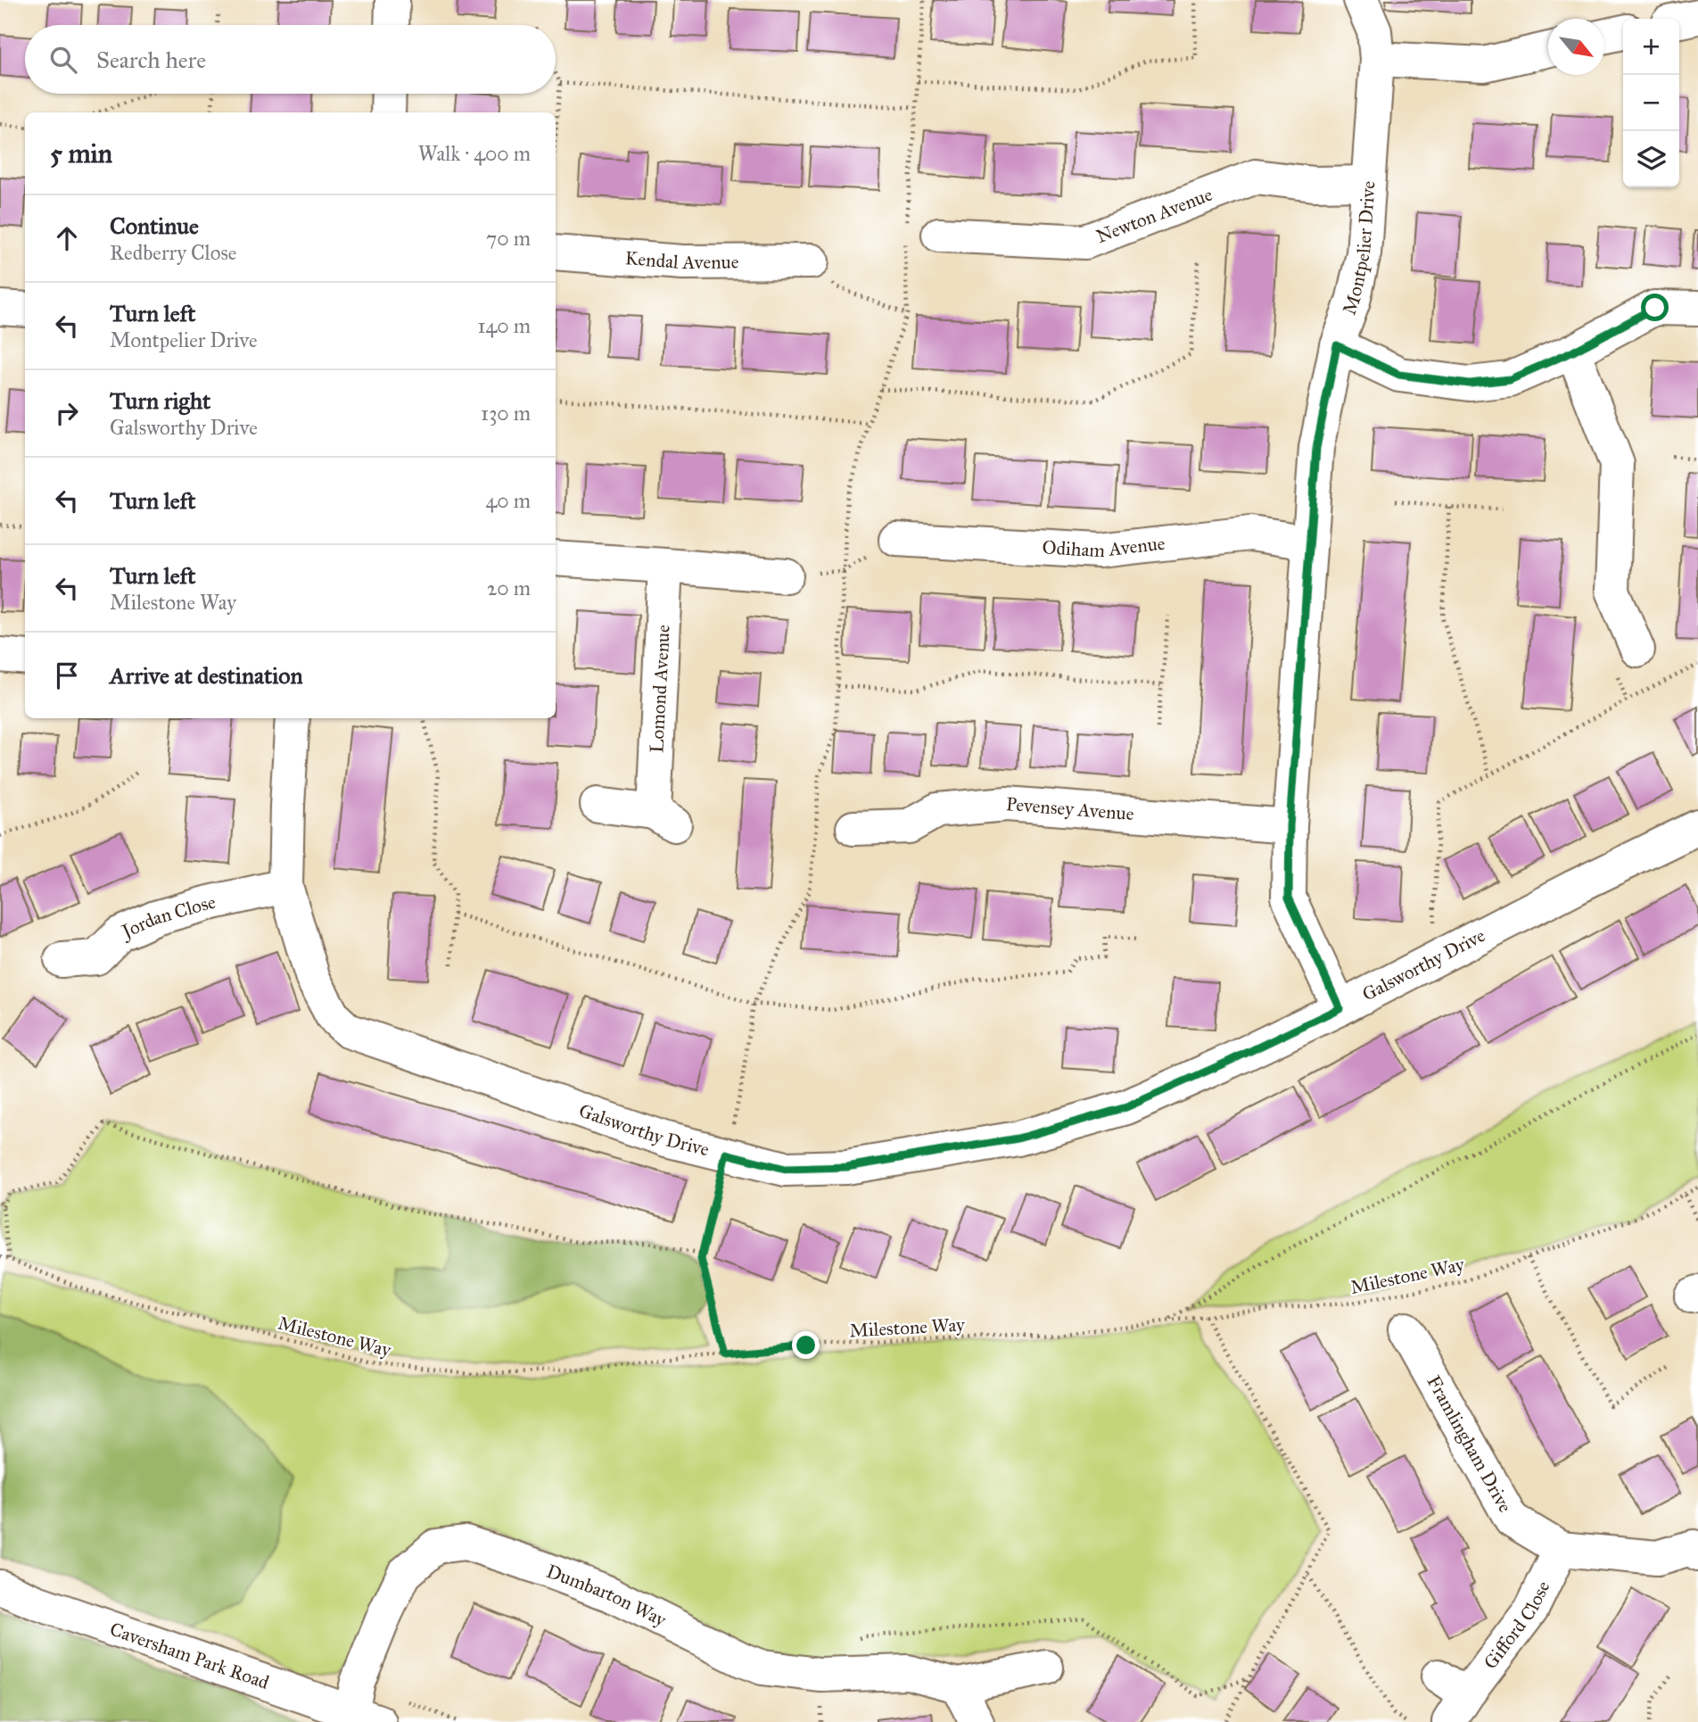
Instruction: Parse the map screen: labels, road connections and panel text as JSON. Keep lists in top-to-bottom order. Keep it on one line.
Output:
{"streets":{"street":["Newton Avenue","Montpelier Drive","Kendal Avenue","Odiham Avenue","Lomond Avenue","Pevensey Avenue","Jordan Close","Galsworthy Drive","Framlingham Drive","Dumbarton Way","Gifford Close","Caversham Park Road"],"path":["Milestone Way"]},"crossings":[["Newton Avenue","Montpelier Drive"],["Montpelier Drive","Odiham Avenue"],["Montpelier Drive","Pevensey Avenue"],["Montpelier Drive","Galsworthy Drive"],["Jordan Close","Galsworthy Drive"],["Framlingham Drive","Gifford Close"],["Dumbarton Way","Caversham Park Road"]],"north":"bottom right","page":{"map_buttons":["+","−"],"search":"Search here","heading":["5 min","Walk · 400 m"],"list":[["Continue","Redberry Close","70 m"],["Turn left","Montpelier Drive","140 m"],["Turn right","Galsworthy Drive","130 m"],["Turn left","40 m"],["Turn left","Milestone Way","20 m"],"Arrive at destination"]}}
